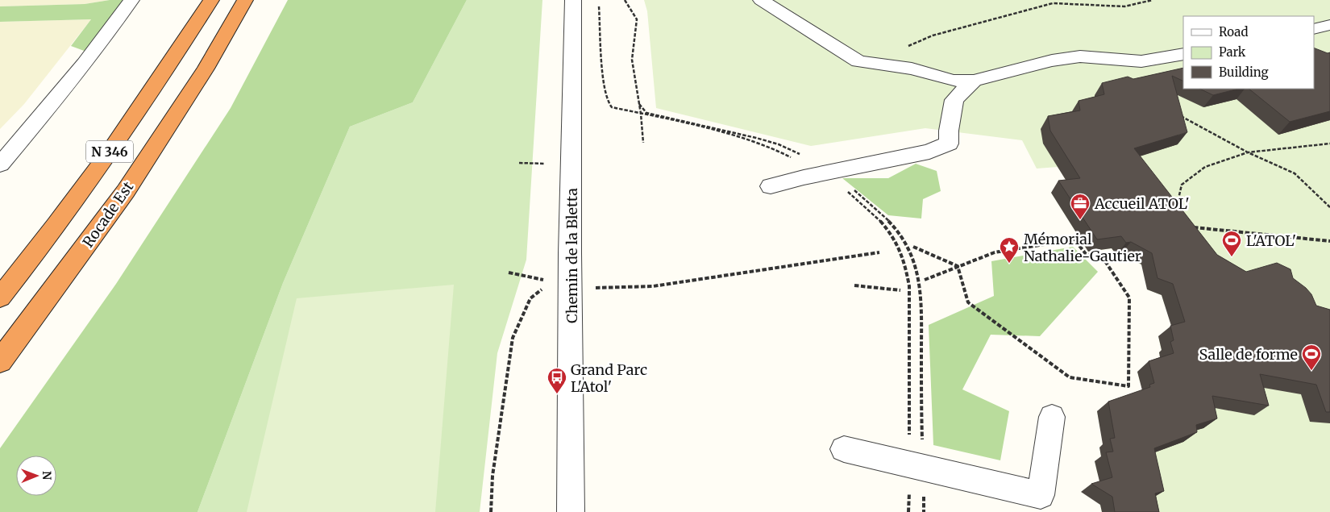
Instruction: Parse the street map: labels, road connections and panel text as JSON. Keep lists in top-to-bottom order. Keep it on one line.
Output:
{"streets":{"highway":["N 346","Rocade Est"],"street":["Chemin de la Bletta"]},"places":{"office":["Accueil ATOL'"],"sports":["L'ATOL'","Salle de forme"],"place":["Mémorial Nathalie-Gautier"],"bus stop":["Grand Parc L'Atol'"]},"legend":["Road","Park","Building"],"north":"right"}
